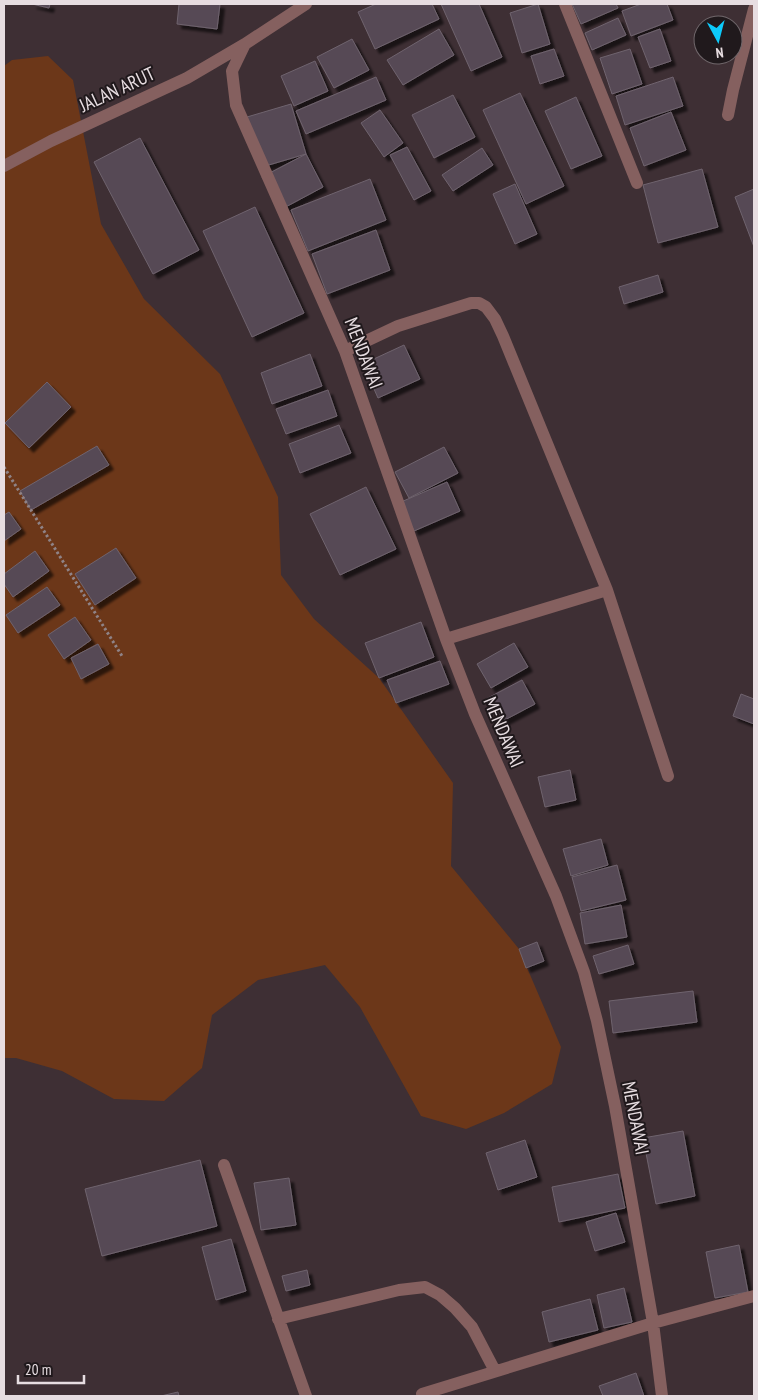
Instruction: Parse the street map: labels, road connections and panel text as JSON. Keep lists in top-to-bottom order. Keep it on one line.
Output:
{"streets":{"street":["JALAN ARUT","MENDAWAI"]},"crossings":[["JALAN ARUT","MENDAWAI"]],"scale_bar":"20 m","north":"bottom"}
